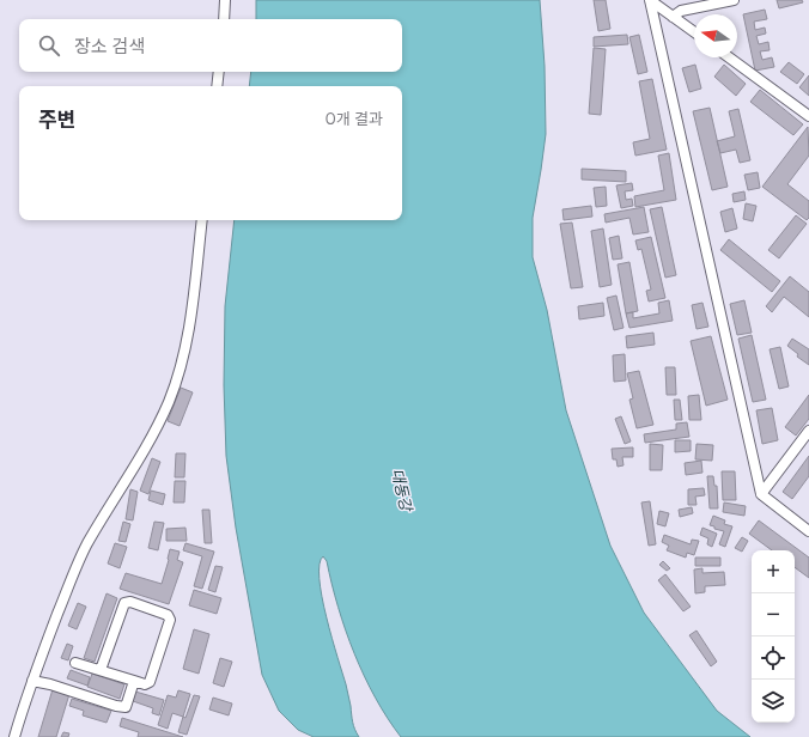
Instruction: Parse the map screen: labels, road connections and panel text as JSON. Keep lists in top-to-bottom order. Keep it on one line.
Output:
{"water":["대동강"],"north":"left","page":{"search":"장소 검색","heading":["주변","0개 결과"],"map_buttons":["+","−"]}}
